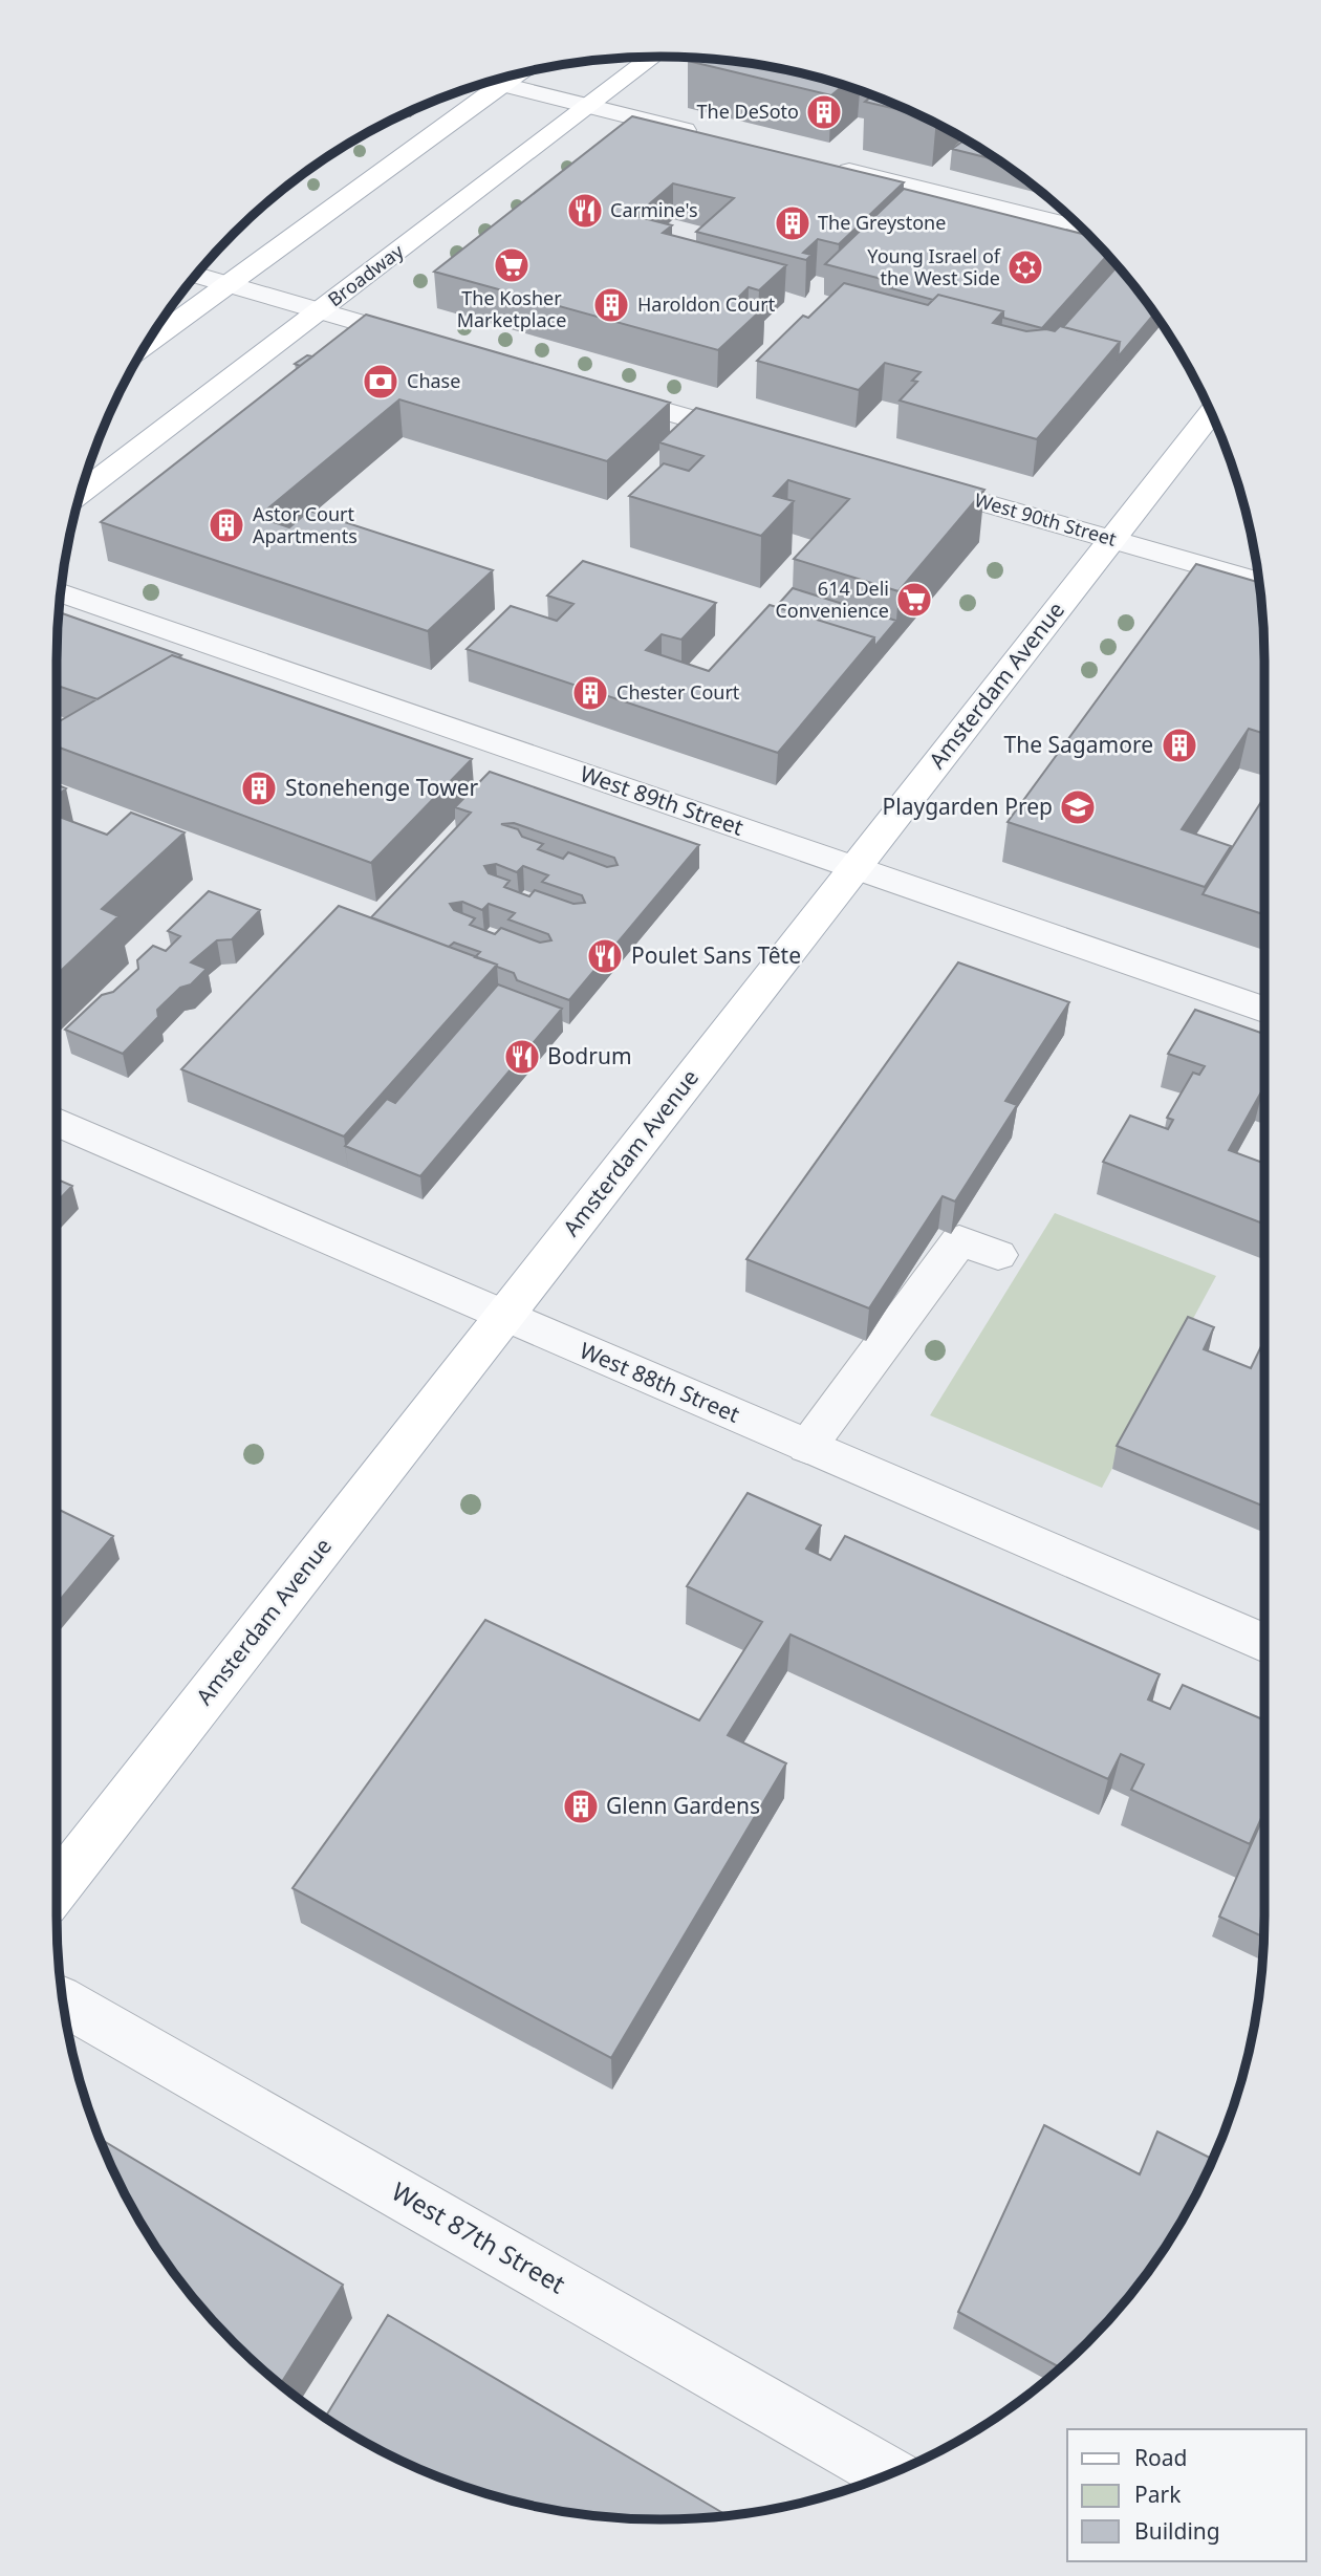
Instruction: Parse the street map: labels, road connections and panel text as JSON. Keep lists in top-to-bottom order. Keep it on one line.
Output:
{"streets":{"main road":["Broadway","Amsterdam Avenue"],"street":["West 90th Street","West 89th Street","West 88th Street","West 87th Street"]},"crossings":[["West 90th Street","Amsterdam Avenue"],["Amsterdam Avenue","West 89th Street"],["Amsterdam Avenue","West 88th Street"]],"places":{"building":["The DeSoto","The Greystone","Haroldon Court","Astor Court Apartments","Chester Court","The Sagamore","Stonehenge Tower","Glenn Gardens"],"restaurant":["Carmine's","Poulet Sans Tête","Bodrum"],"supermarket":["The Kosher Marketplace","614 Deli Convenience"],"synagogue":["Young Israel of the West Side"],"bank":["Chase"],"school or university":["Playgarden Prep"]},"legend":["Road","Park","Building"]}
